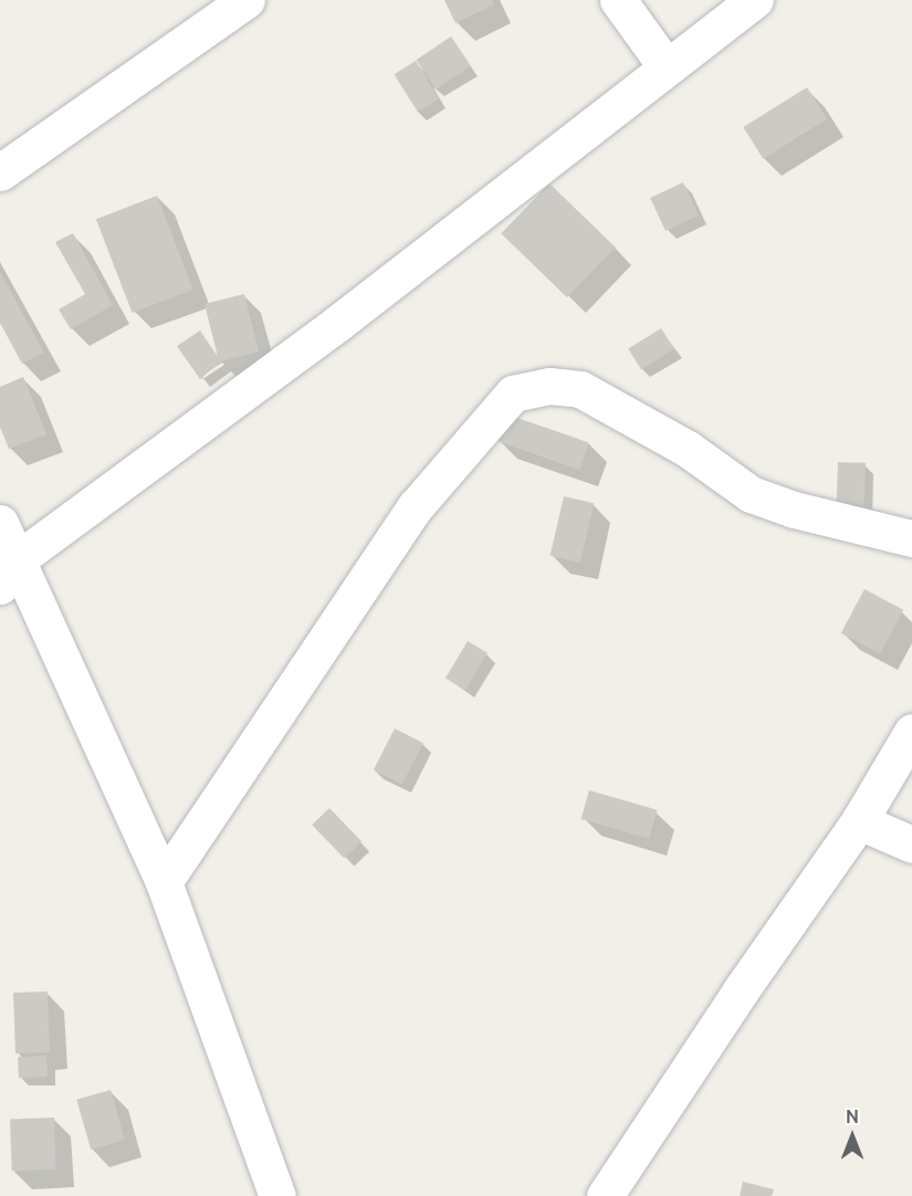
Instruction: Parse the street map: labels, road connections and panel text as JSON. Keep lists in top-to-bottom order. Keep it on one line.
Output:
{"north":"top"}
